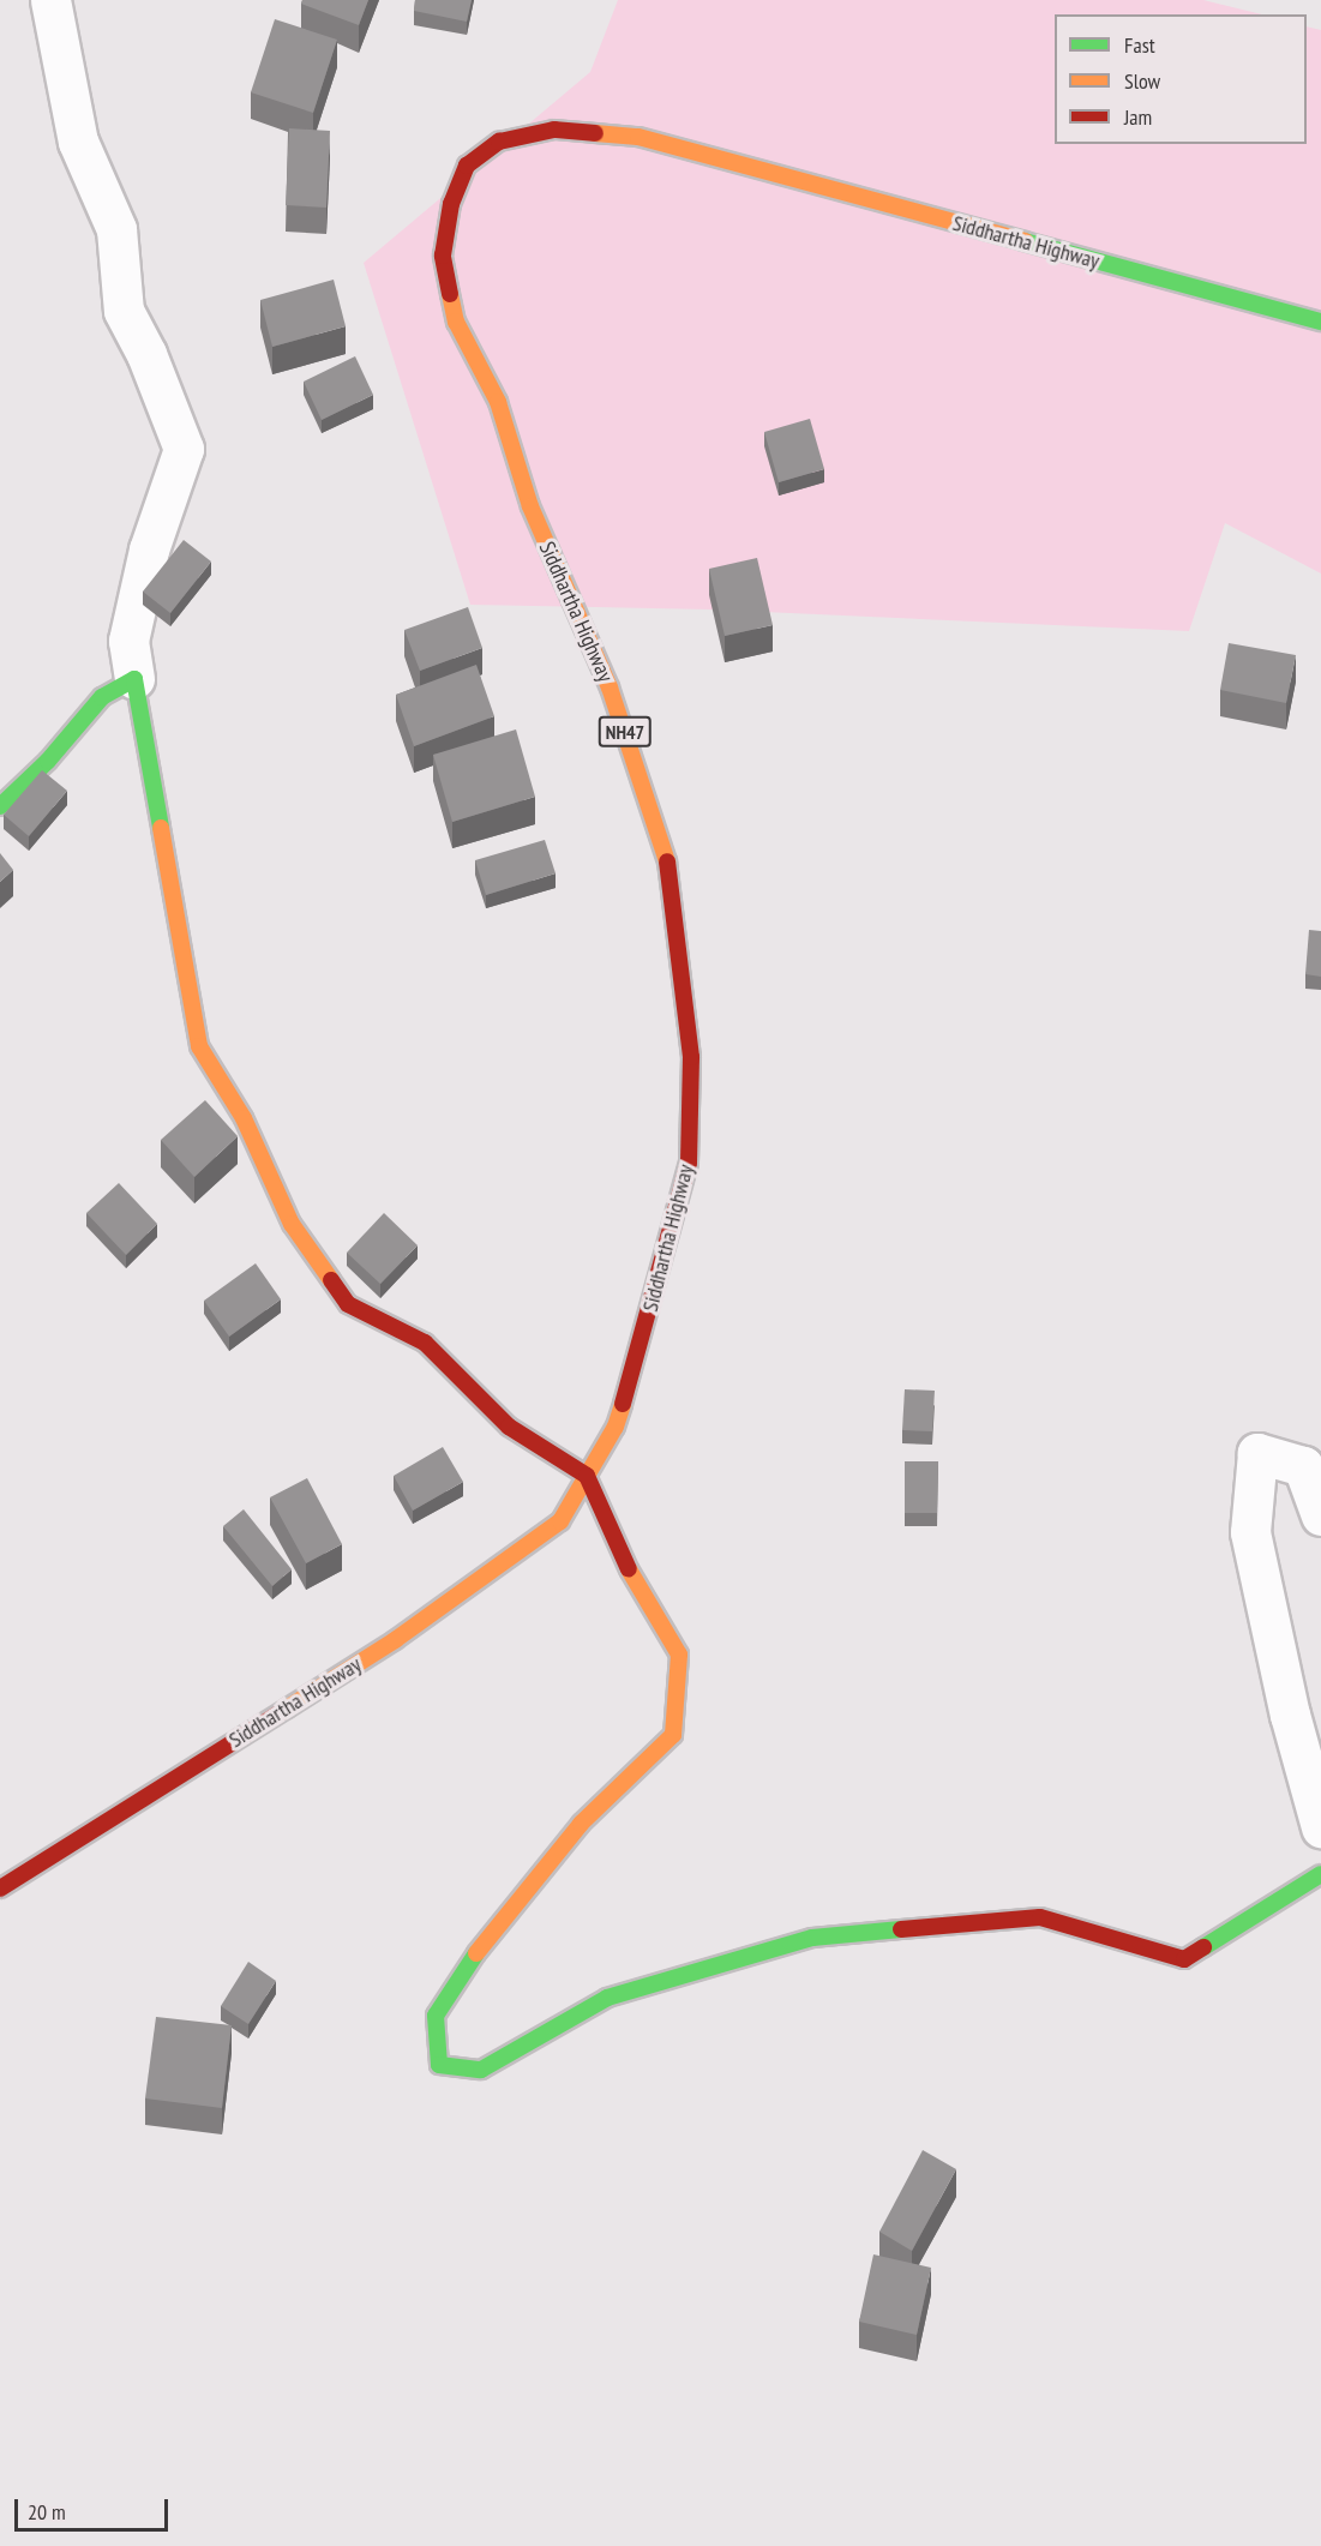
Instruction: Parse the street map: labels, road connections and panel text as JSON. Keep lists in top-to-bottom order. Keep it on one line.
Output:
{"streets":{"main road":["Siddhartha Highway","NH47"]},"legend":["Fast","Slow","Jam"],"scale_bar":"20 m"}
